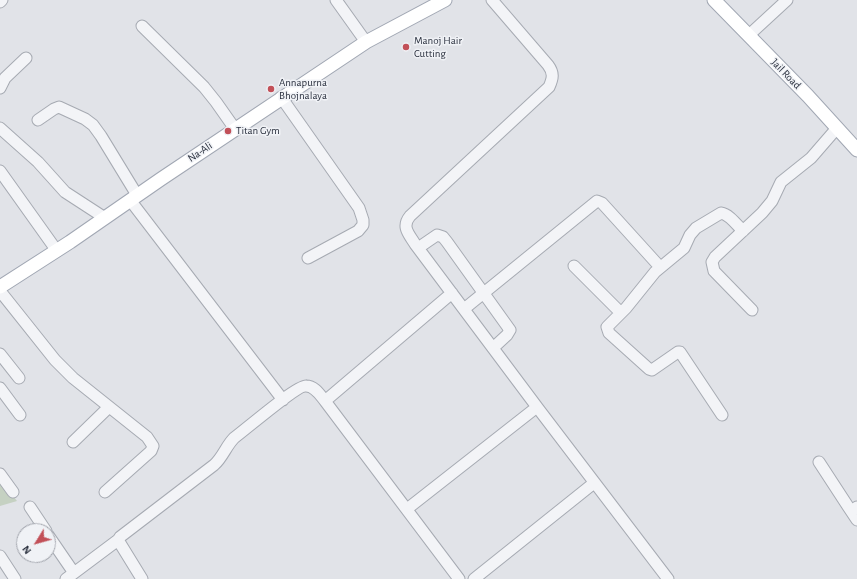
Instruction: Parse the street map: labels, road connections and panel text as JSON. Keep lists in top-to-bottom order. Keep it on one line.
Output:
{"streets":{"main road":["Jail Road","Na-Ali"]},"places":["Manoj Hair Cutting","Annapurna Bhojnalaya","Titan Gym"],"north":"bottom left"}
